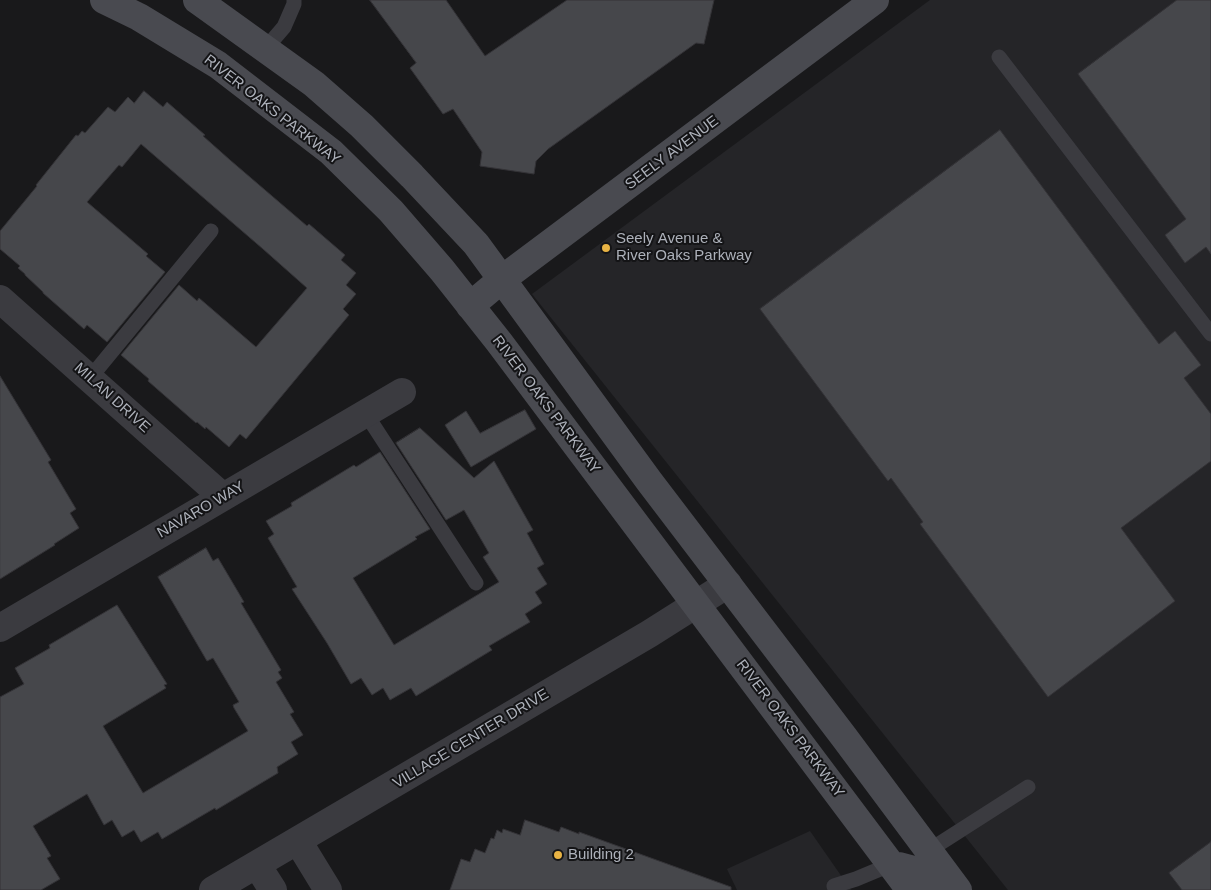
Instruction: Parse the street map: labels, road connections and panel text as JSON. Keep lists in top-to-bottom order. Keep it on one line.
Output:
{"streets":{"street":["RIVER OAKS PARKWAY","SEELY AVENUE","MILAN DRIVE","NAVARO WAY","VILLAGE CENTER DRIVE"]},"crossings":[["RIVER OAKS PARKWAY","SEELY AVENUE"],["RIVER OAKS PARKWAY","VILLAGE CENTER DRIVE"],["MILAN DRIVE","NAVARO WAY"]],"places":["Seely Avenue & River Oaks Parkway","Building 2"]}
